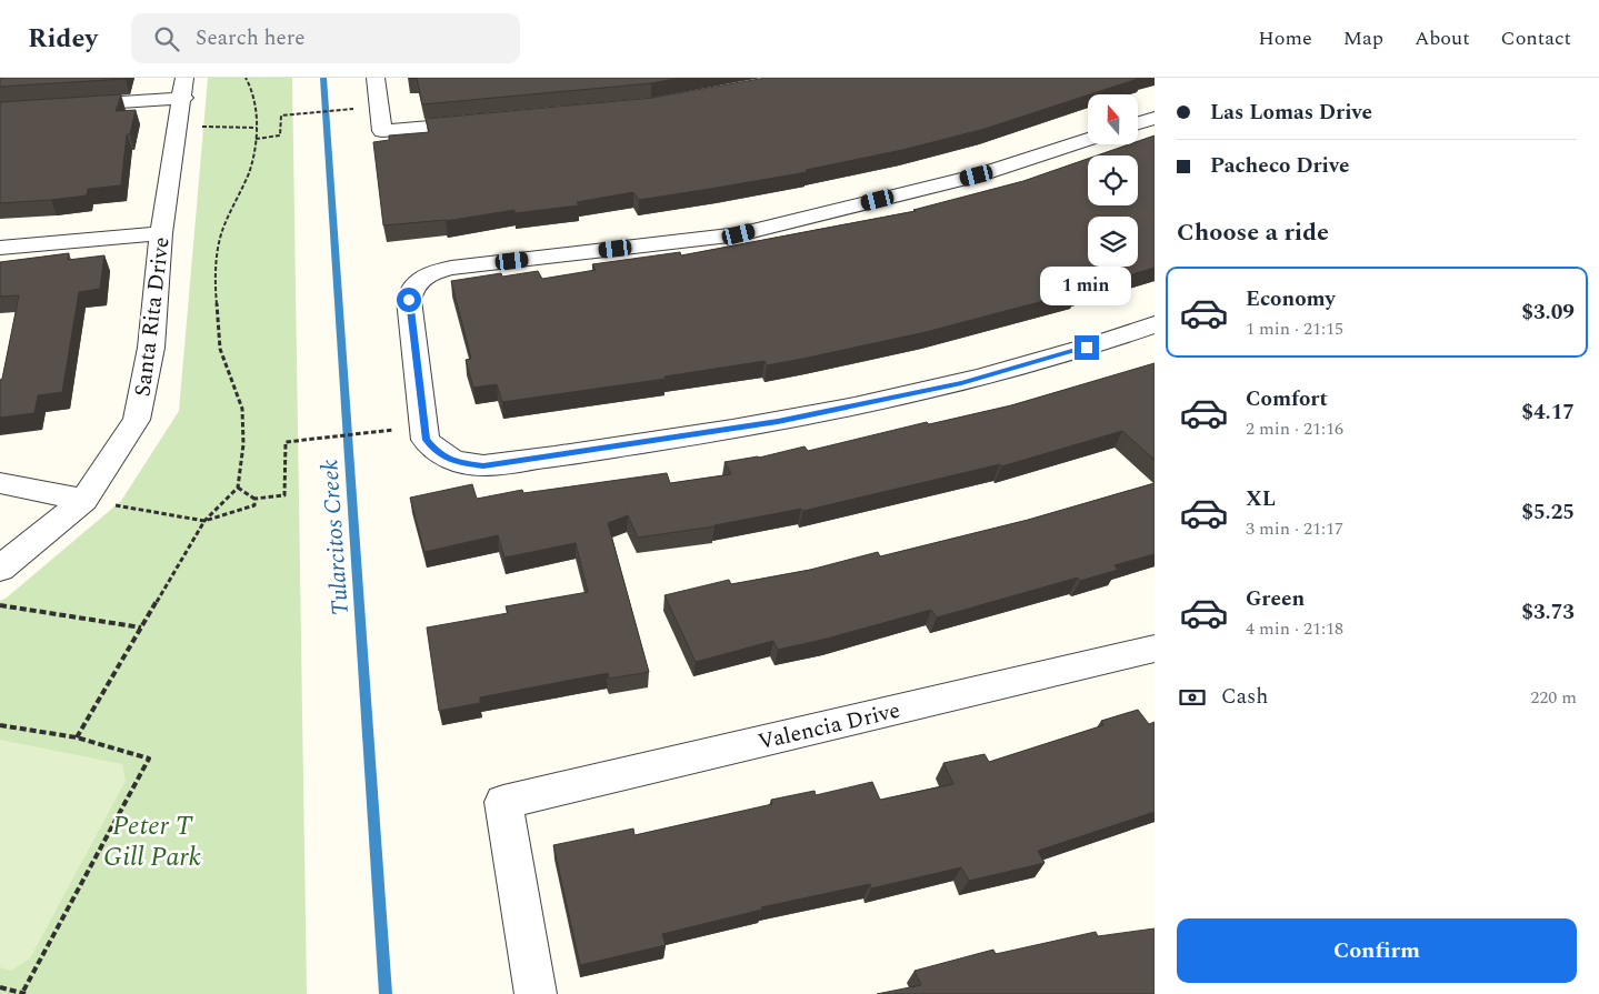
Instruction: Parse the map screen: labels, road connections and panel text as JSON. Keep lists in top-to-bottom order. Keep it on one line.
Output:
{"streets":{"street":["Santa Rita Drive","Valencia Drive"]},"water":["Tularcitos Creek"],"parks":["Peter T Gill Park"],"north":"top","page":{"header":"Ridey","search":"Search here","nav":["Home","Map","About","Contact"],"banner":["Las Lomas Drive","Pacheco Drive"],"heading":"Choose a ride","bubble":"1 min","list":[{"name":"Economy","note":"1 min · 21:15","value":"$3.09"},{"name":"Comfort","note":"2 min · 21:16","value":"$4.17"},{"name":"XL","note":"3 min · 21:17","value":"$5.25"},{"name":"Green","note":"4 min · 21:18","value":"$3.73"}],"pay":["Cash","220 m"],"buttons":"Confirm"}}
